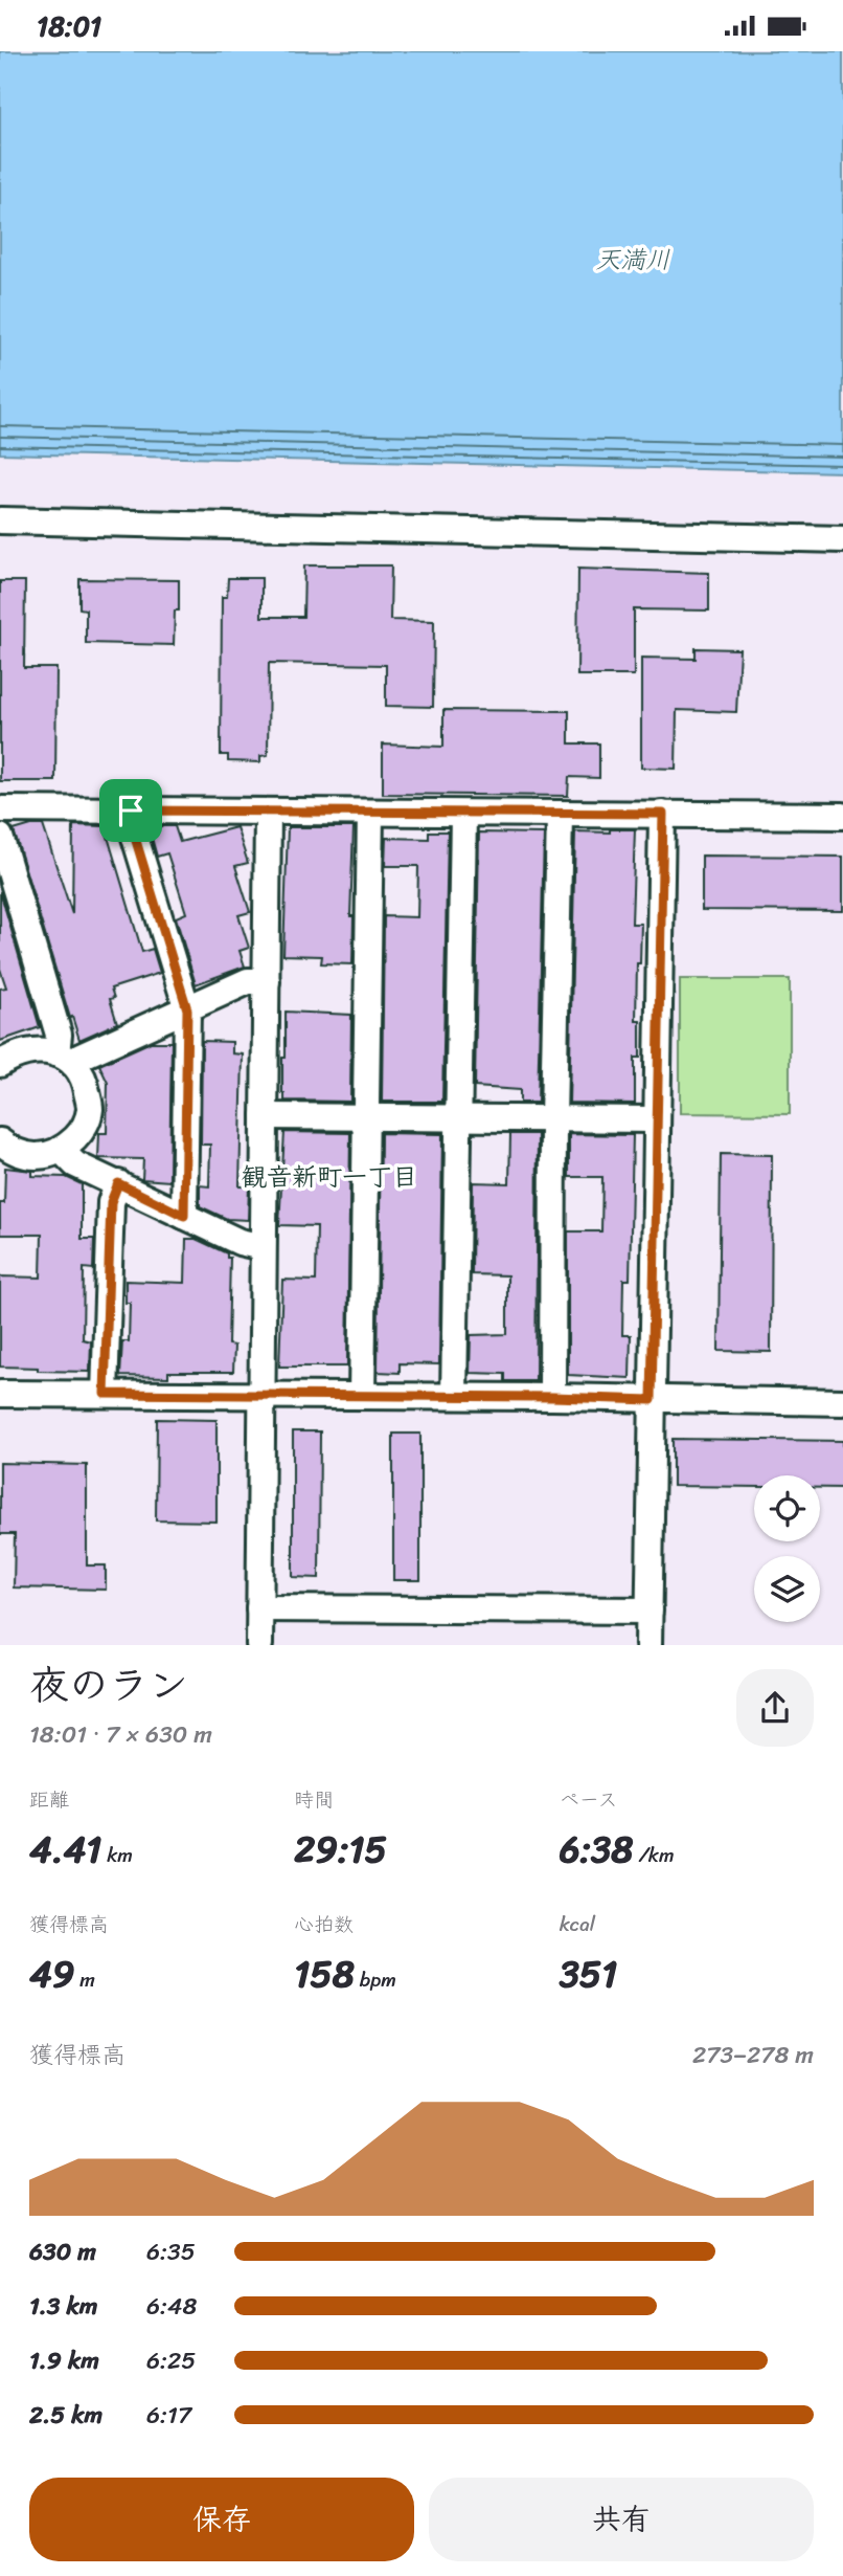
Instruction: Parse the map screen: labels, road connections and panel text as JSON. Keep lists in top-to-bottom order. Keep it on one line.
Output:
{"districts":["観音新町一丁目"],"water":["天満川"],"page":{"status":"18:01","heading":["夜のラン","18:01 · 7 × 630 m"],"stats":[["距離","4.41 km"],["時間","29:15"],["ペース","6:38 /km"],["獲得標高","49 m"],["心拍数","158 bpm"],["kcal","351"]],"chart":["獲得標高","273–278 m"],"list":[{"name":"630 m","note":"6:35"},{"name":"1.3 km","note":"6:48"},{"name":"1.9 km","note":"6:25"},{"name":"2.5 km","note":"6:17"}],"buttons":["保存","共有"]}}
